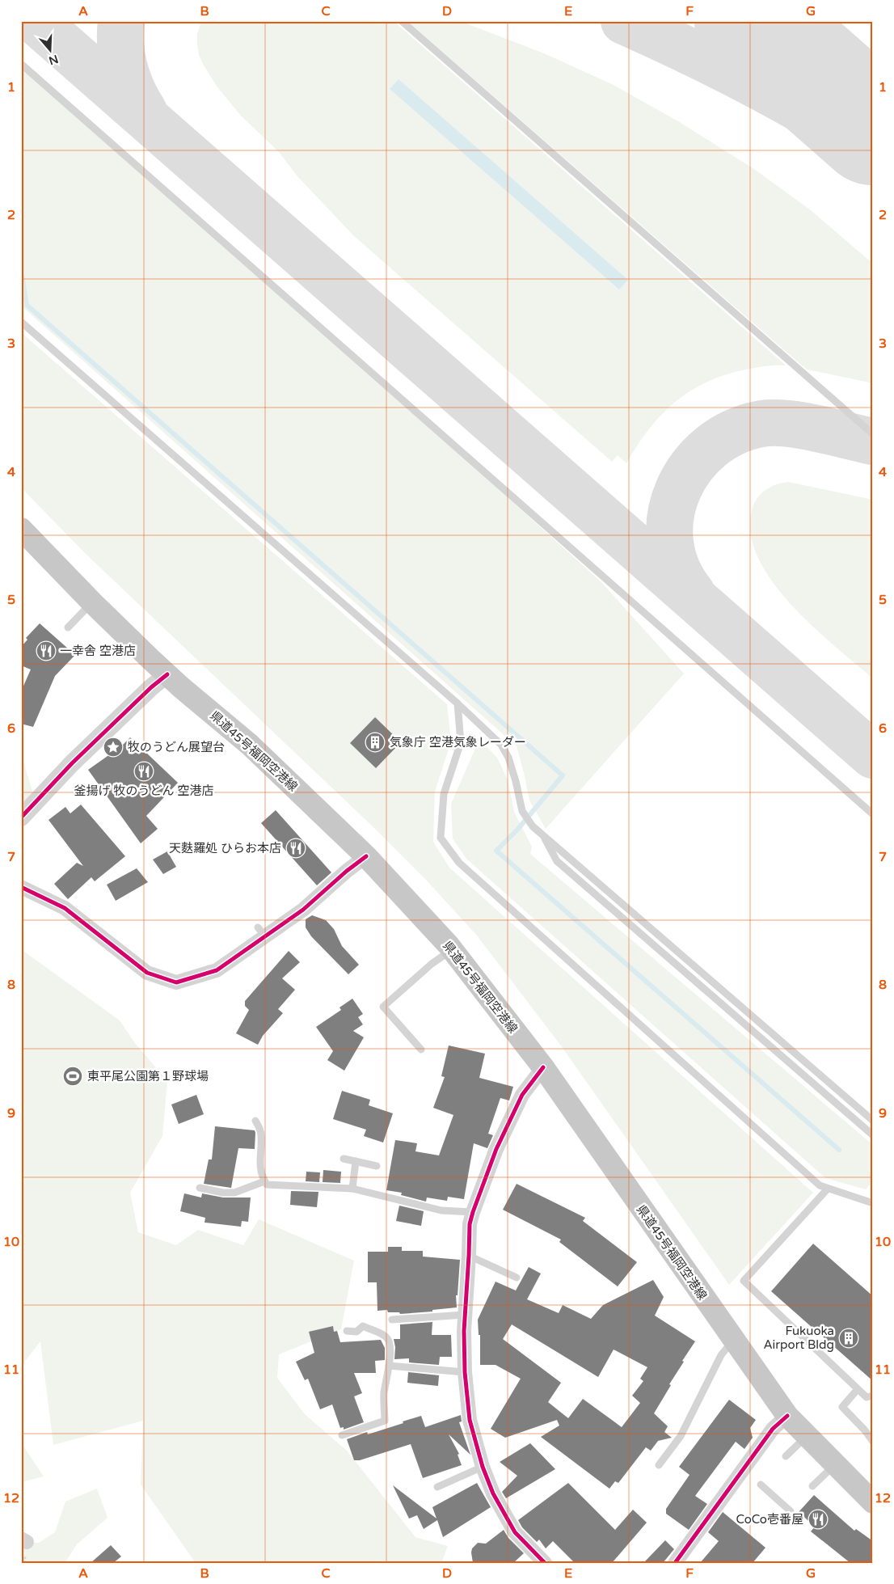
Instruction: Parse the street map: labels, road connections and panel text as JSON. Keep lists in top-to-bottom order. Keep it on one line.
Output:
{"streets":{"main road":["県道45号福岡空港線"]},"places":{"restaurant":["一幸舎 空港店","釜揚げ 牧のうどん 空港店","天麩羅処 ひらお本店","CoCo壱番屋"],"building":["気象庁 空港気象レーダー","Fukuoka Airport Bldg"],"place":["牧のうどん展望台"],"sports":["東平尾公園第１野球場"]},"north":"bottom","grid":{"columns":["A","B","C","D","E","F","G"],"rows":["1","2","3","4","5","6","7","8","9","10","11","12"]}}
